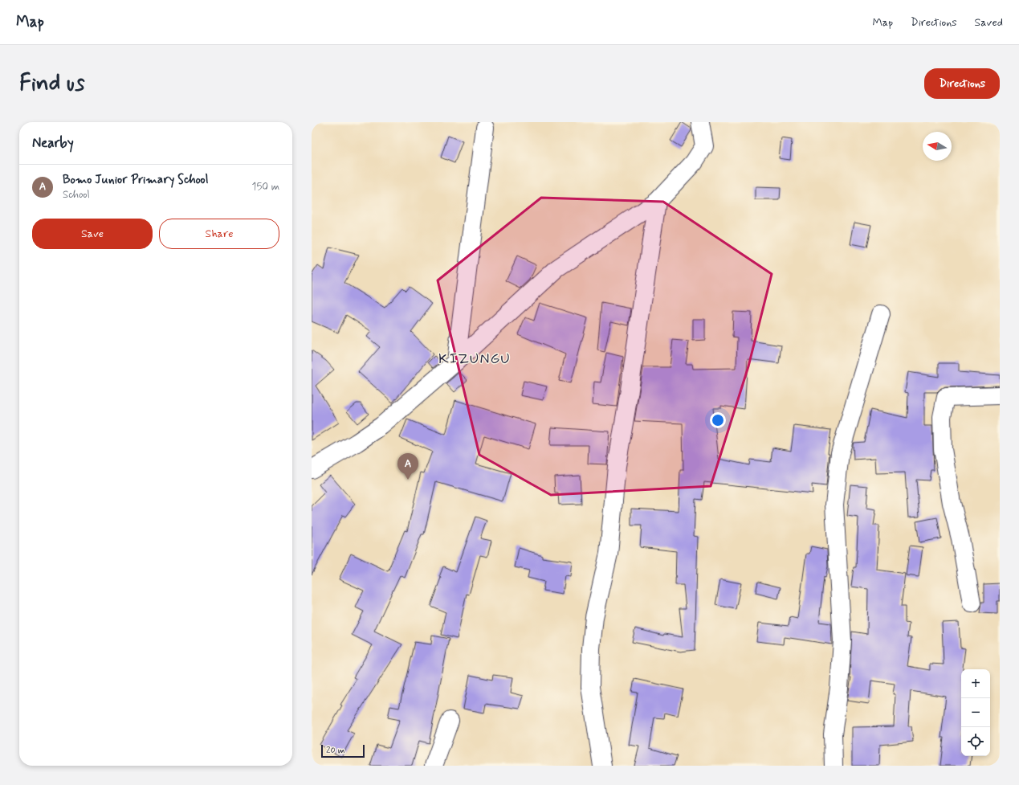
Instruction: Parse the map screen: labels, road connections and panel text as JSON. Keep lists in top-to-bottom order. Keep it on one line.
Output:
{"districts":["KIZUNGU"],"scale_bar":"20 m","north":"left","page":{"header":"Map","nav":["Map","Directions","Saved"],"buttons":["Directions",["Save","Share"]],"title":"Find us","heading":"Nearby","list":[{"mark":"A","name":"Bomo Junior Primary School","note":"School","value":"150 m"}],"pins":"A","map_buttons":["+","−"],"scale":"20 m"}}
